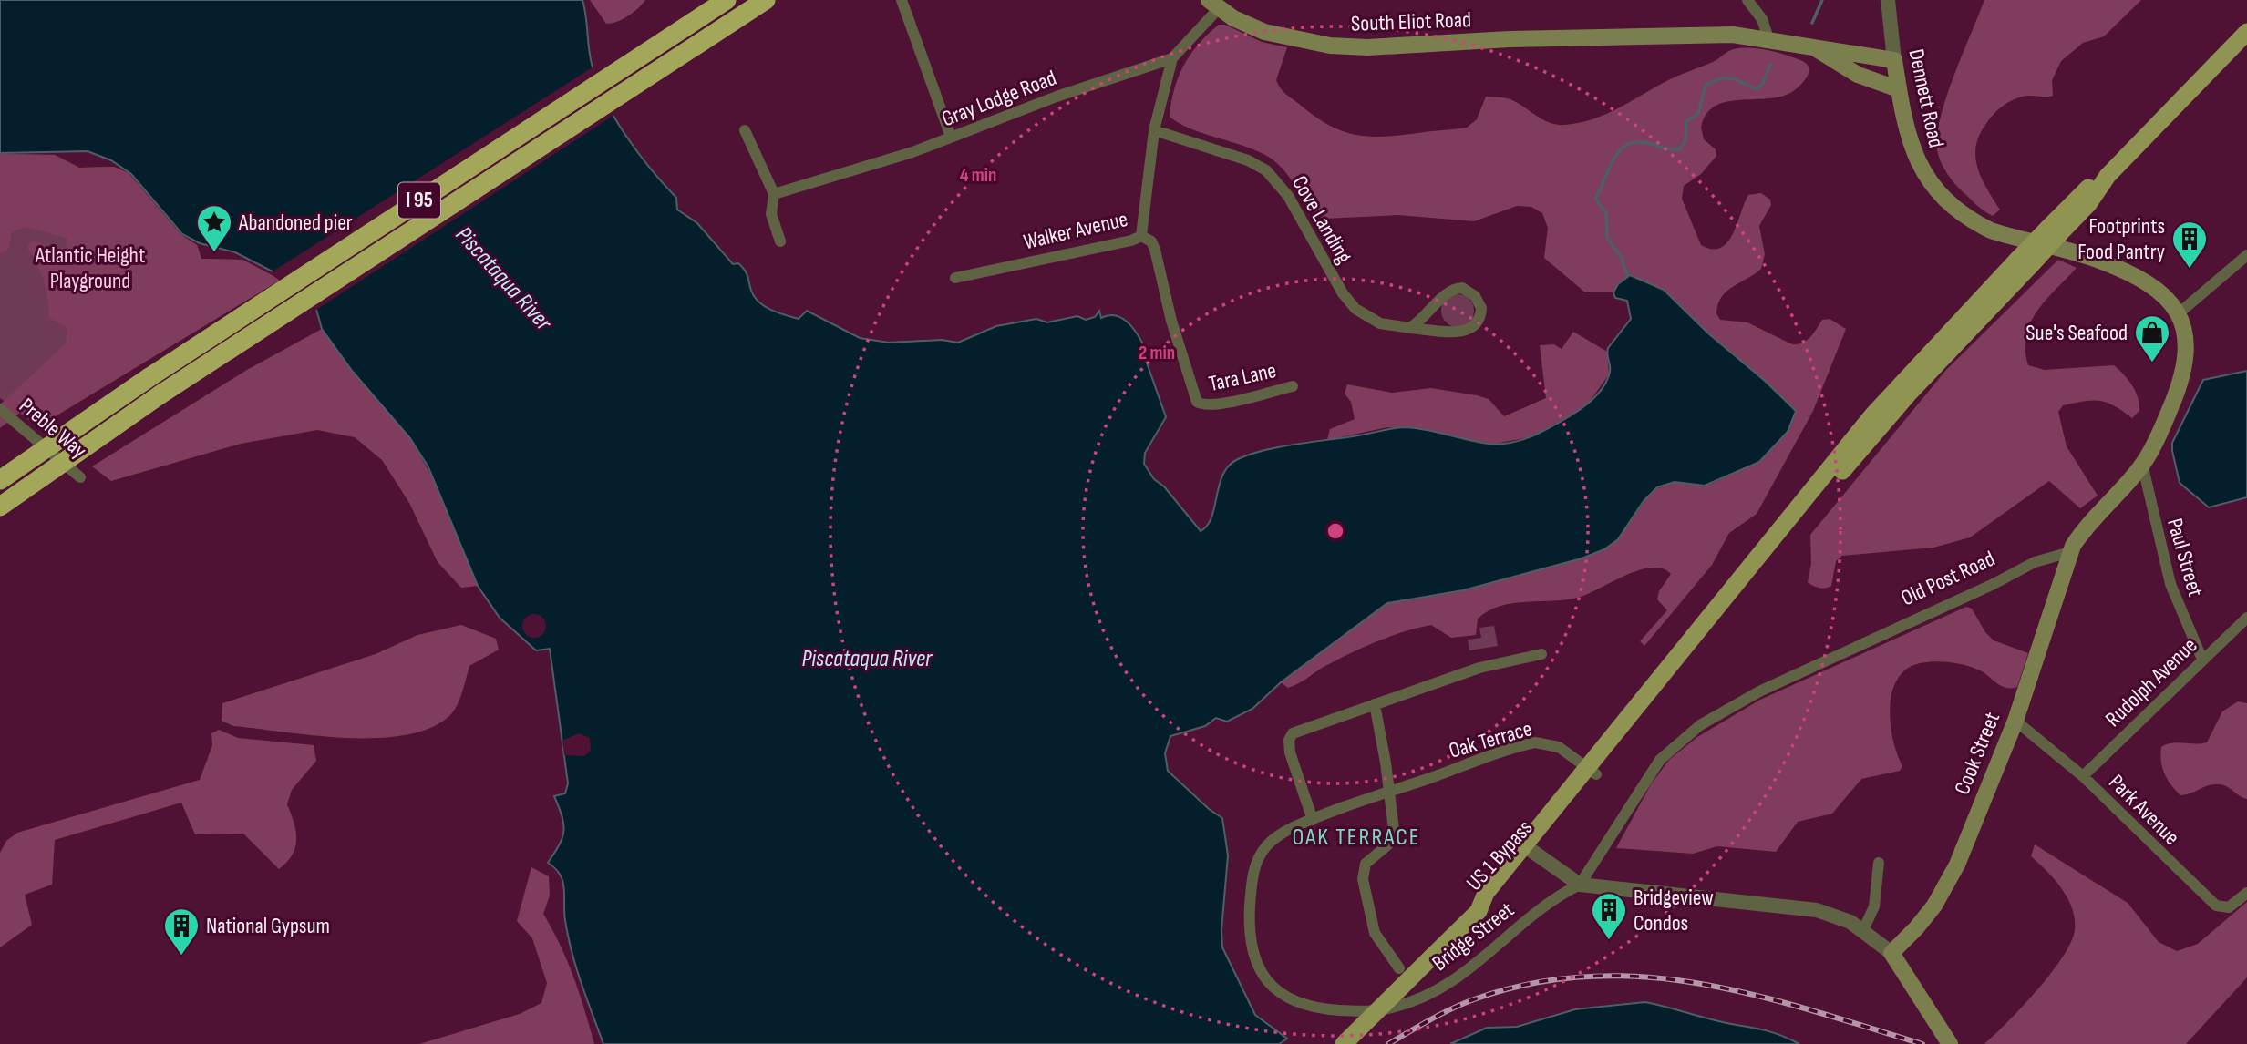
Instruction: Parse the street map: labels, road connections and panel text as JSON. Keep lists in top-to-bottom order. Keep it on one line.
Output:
{"streets":{"highway":["I 95"],"main road":["South Eliot Road","Dennett Road","Cook Street","US 1 Bypass"],"street":["Gray Lodge Road","Cove Landing","Walker Avenue","Tara Lane","Preble Way","Paul Street","Old Post Road","Rudolph Avenue","Oak Terrace","Park Avenue","Bridge Street"]},"crossings":[["South Eliot Road","Gray Lodge Road"],["Gray Lodge Road","Walker Avenue"],["Cove Landing","Walker Avenue"],["Walker Avenue","Tara Lane"],["Paul Street","Rudolph Avenue"],["Old Post Road","Cook Street"],["Old Post Road","Bridge Street"],["Rudolph Avenue","Park Avenue"],["Oak Terrace","US 1 Bypass"],["Oak Terrace","Bridge Street"],["Cook Street","Park Avenue"]],"districts":["OAK TERRACE"],"water":["Piscataqua River"],"parks":["Atlantic Height Playground"],"places":{"place":["Abandoned pier"],"building":["Footprints Food Pantry","Bridgeview Condos","National Gypsum"],"shop":["Sue's Seafood"]},"rings":["4 min","2 min"]}
